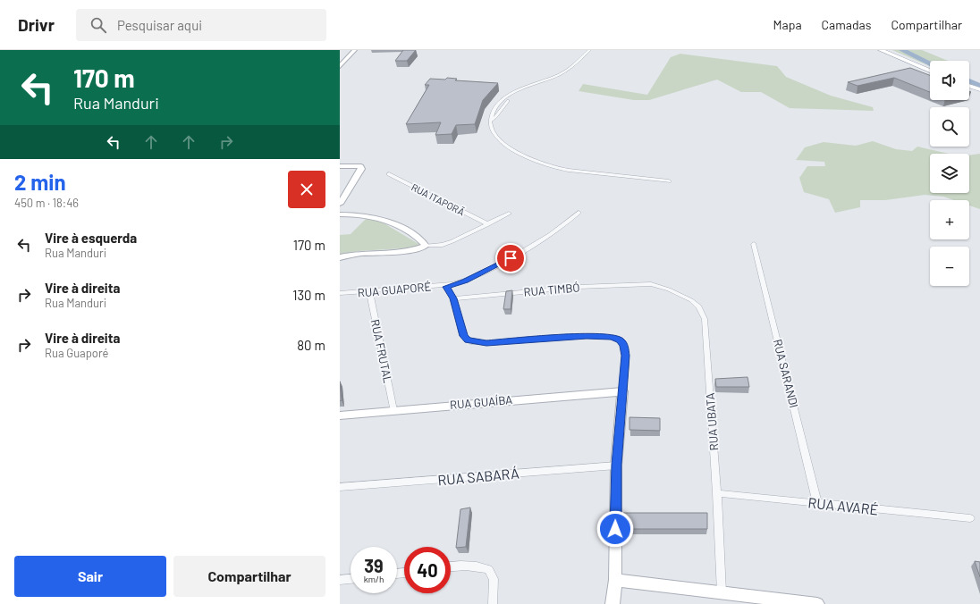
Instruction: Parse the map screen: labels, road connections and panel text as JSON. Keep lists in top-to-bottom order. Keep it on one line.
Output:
{"streets":{"street":["RUA ITAPORÃ","RUA GUAPORÉ","RUA TIMBÓ","RUA FRUTAL","RUA SARANDI","RUA GUAÍBA","RUA UBATA","RUA SABARÁ","RUA AVARÉ"]},"crossings":[["RUA GUAPORÉ","RUA FRUTAL"],["RUA TIMBÓ","RUA UBATA"],["RUA FRUTAL","RUA GUAÍBA"],["RUA SARANDI","RUA AVARÉ"],["RUA UBATA","RUA AVARÉ"]],"page":{"header":"Drivr","search":"Pesquisar aqui","nav":["Mapa","Camadas","Compartilhar"],"turn":["170 m","Rua Manduri"],"map_buttons":["+","−"],"heading":["2 min","450 m · 18:46"],"list":[{"name":"Vire à esquerda","note":"Rua Manduri","value":"170 m"},{"name":"Vire à direita","note":"Rua Manduri","value":"130 m"},{"name":"Vire à direita","note":"Rua Guaporé","value":"80 m"}],"speed":"39 km/h","limit":"40","buttons":["Sair","Compartilhar"]}}
